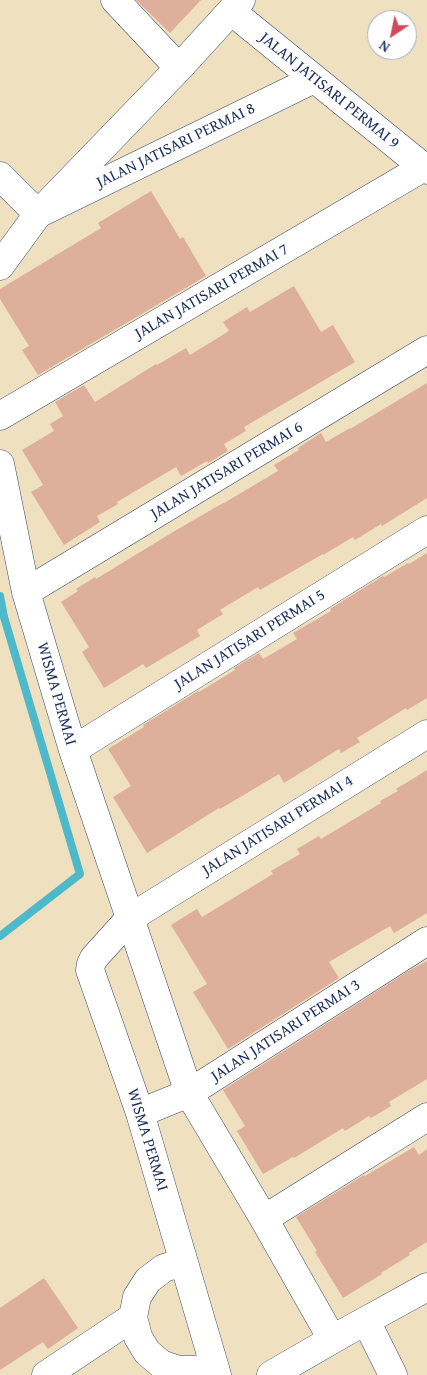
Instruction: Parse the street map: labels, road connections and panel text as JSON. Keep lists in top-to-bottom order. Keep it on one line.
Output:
{"streets":{"street":["JALAN JATISARI PERMAI 9","JALAN JATISARI PERMAI 8","JALAN JATISARI PERMAI 7","JALAN JATISARI PERMAI 6","JALAN JATISARI PERMAI 5","WISMA PERMAI","JALAN JATISARI PERMAI 4","JALAN JATISARI PERMAI 3"]},"crossings":[["JALAN JATISARI PERMAI 9","JALAN JATISARI PERMAI 8"],["JALAN JATISARI PERMAI 9","JALAN JATISARI PERMAI 7"],["JALAN JATISARI PERMAI 6","WISMA PERMAI"],["JALAN JATISARI PERMAI 5","WISMA PERMAI"],["WISMA PERMAI","JALAN JATISARI PERMAI 4"],["WISMA PERMAI","JALAN JATISARI PERMAI 3"]],"north":"bottom left"}
